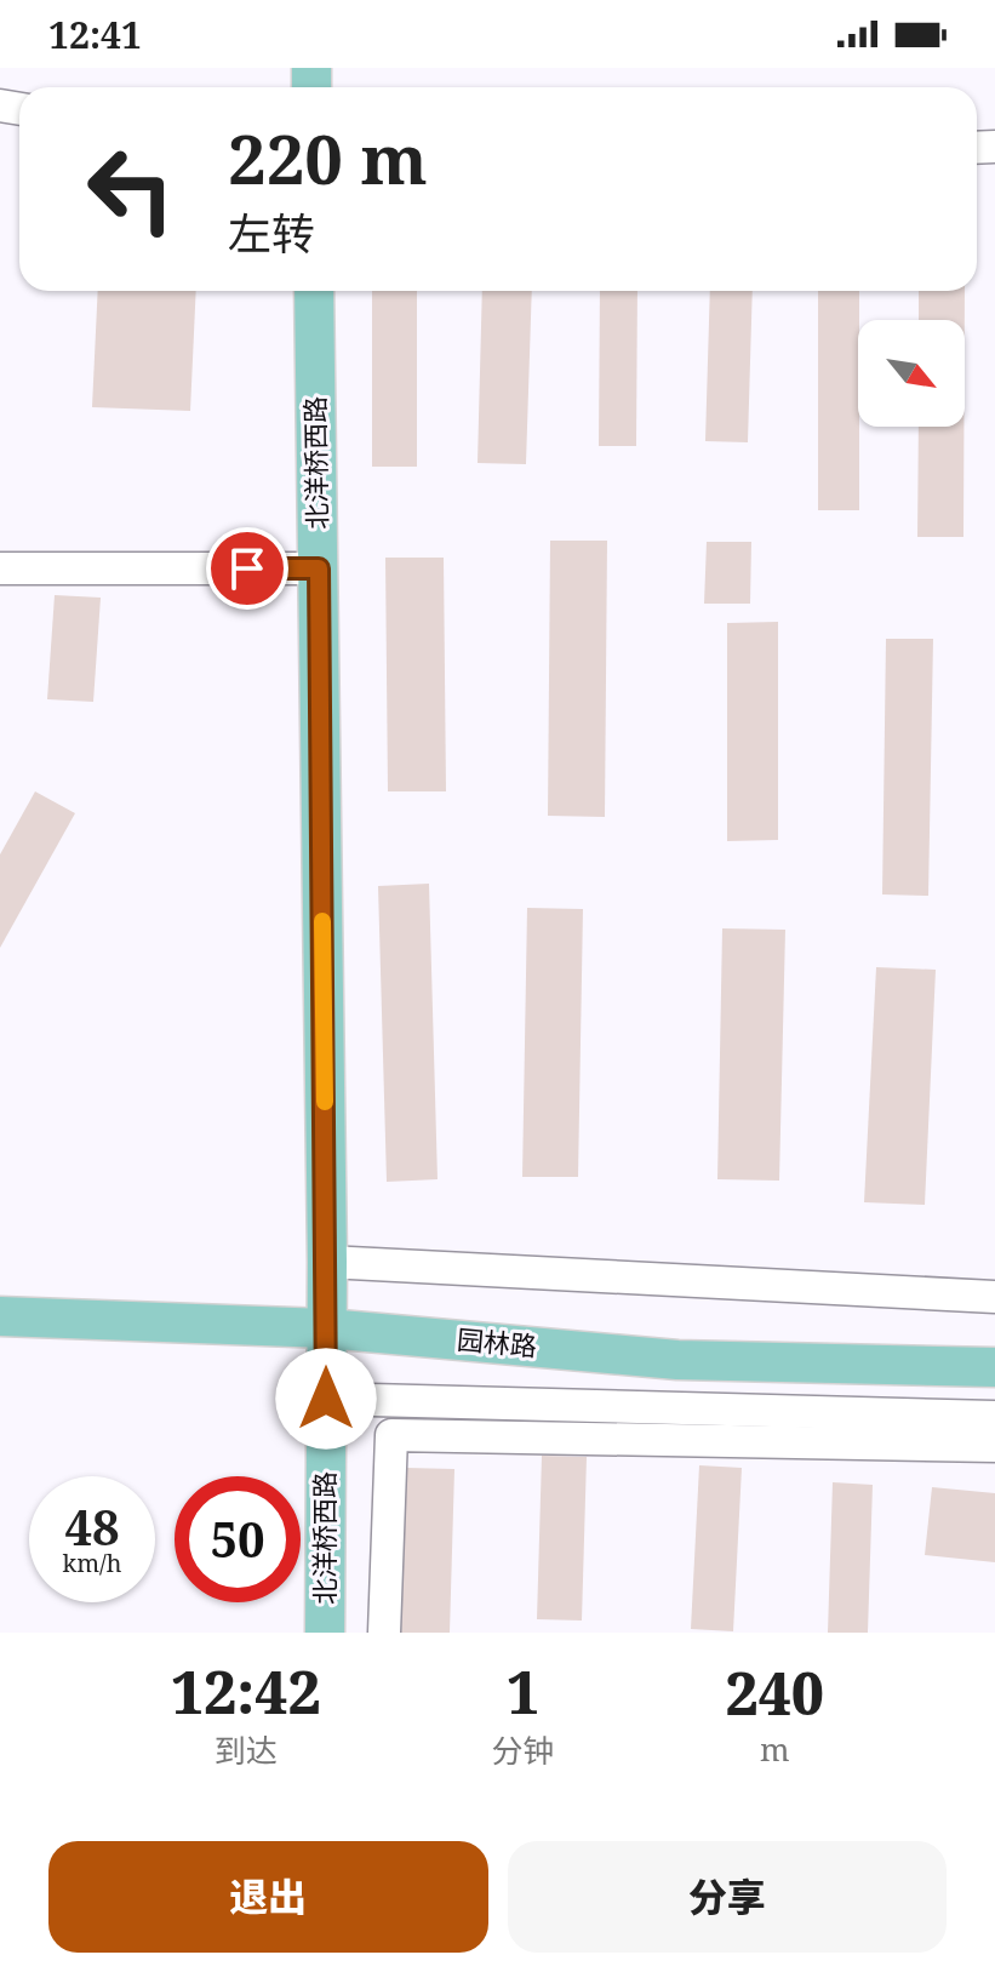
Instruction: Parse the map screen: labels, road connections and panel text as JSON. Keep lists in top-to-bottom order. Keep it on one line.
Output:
{"streets":{"main road":["北洋桥西路","园林路"]},"crossings":[["北洋桥西路","园林路"]],"north":"bottom right","page":{"status":"12:41","turn":["220 m","左转"],"speed":"48 km/h","limit":"50","eta":["12:42","到达","1","分钟","240","m"],"buttons":["退出","分享"]}}
